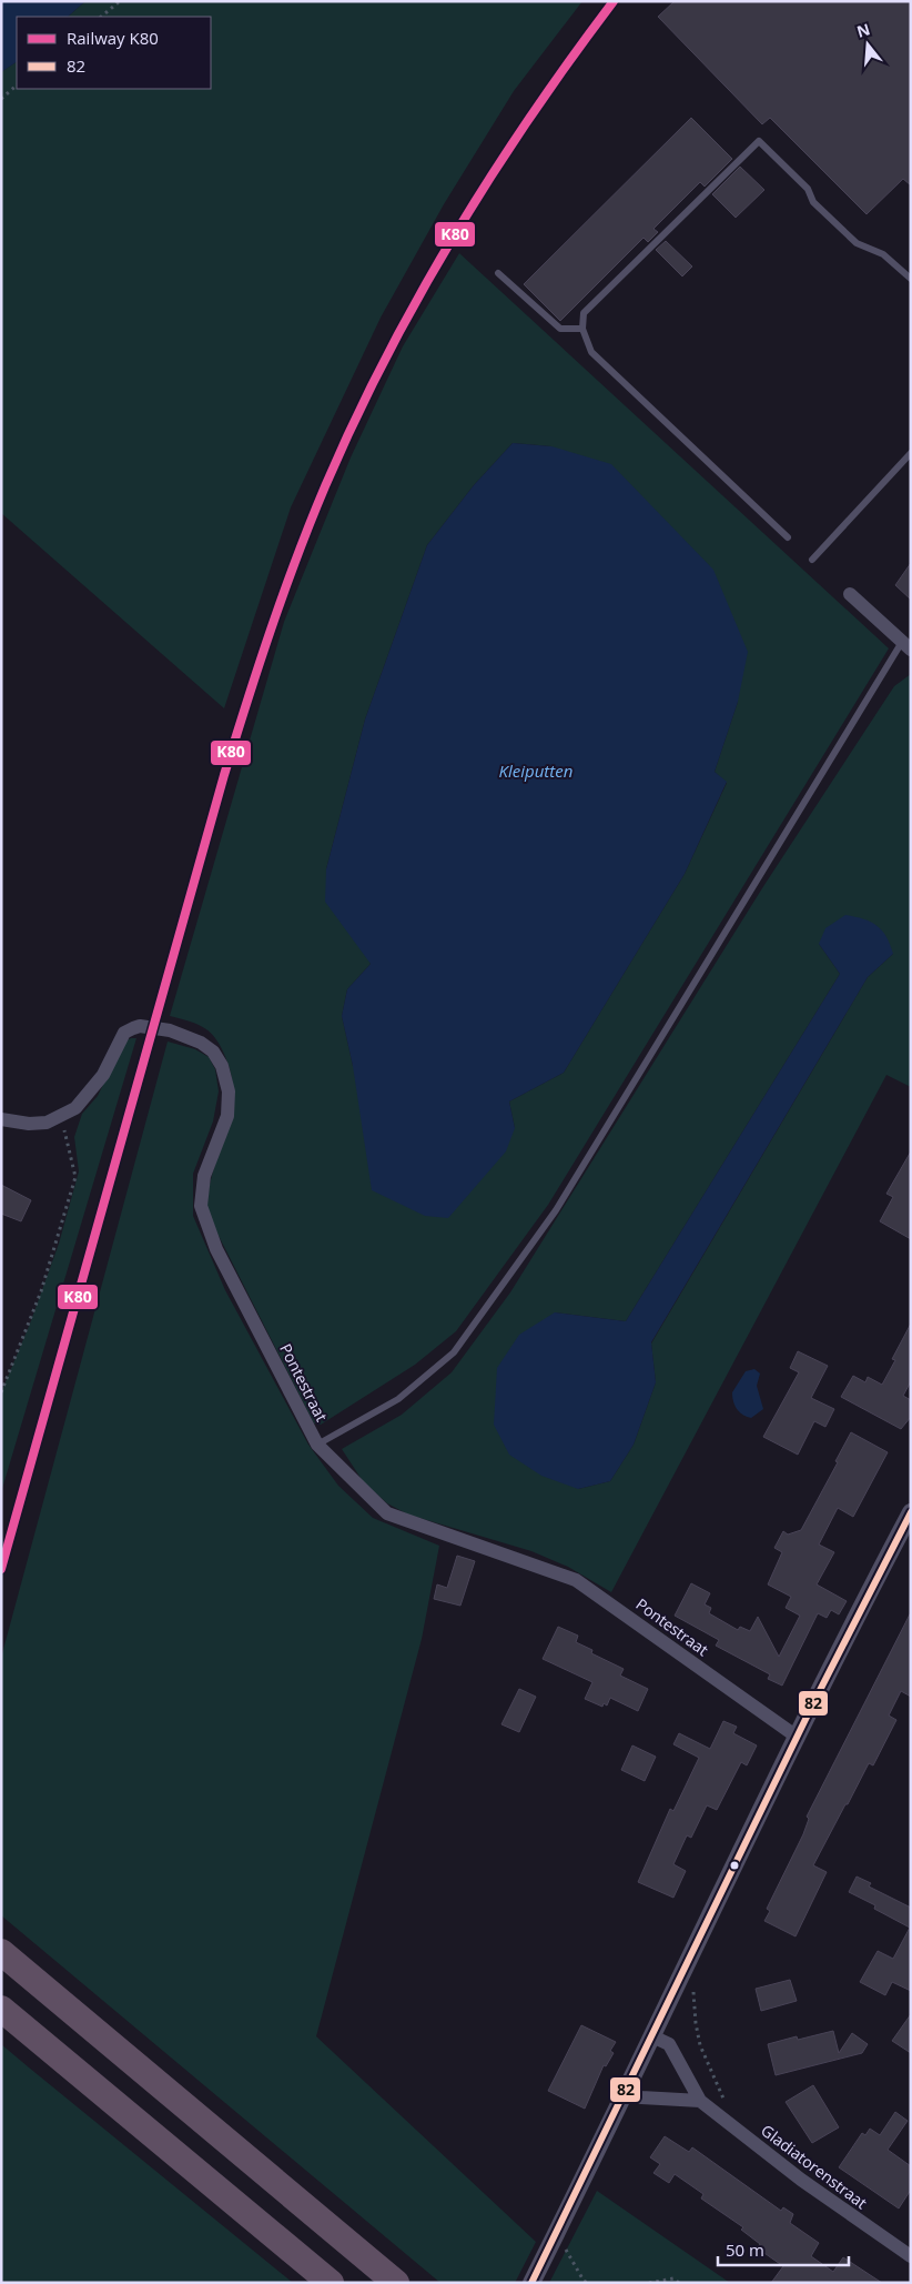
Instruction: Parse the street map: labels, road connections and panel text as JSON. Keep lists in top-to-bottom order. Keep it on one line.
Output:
{"streets":{"street":["Pontestraat","Gladiatorenstraat"]},"water":["Kleiputten"],"lines":["rail line K80","transit line 82"],"legend":["Railway K80","82"],"scale_bar":"50 m","north":"top"}
